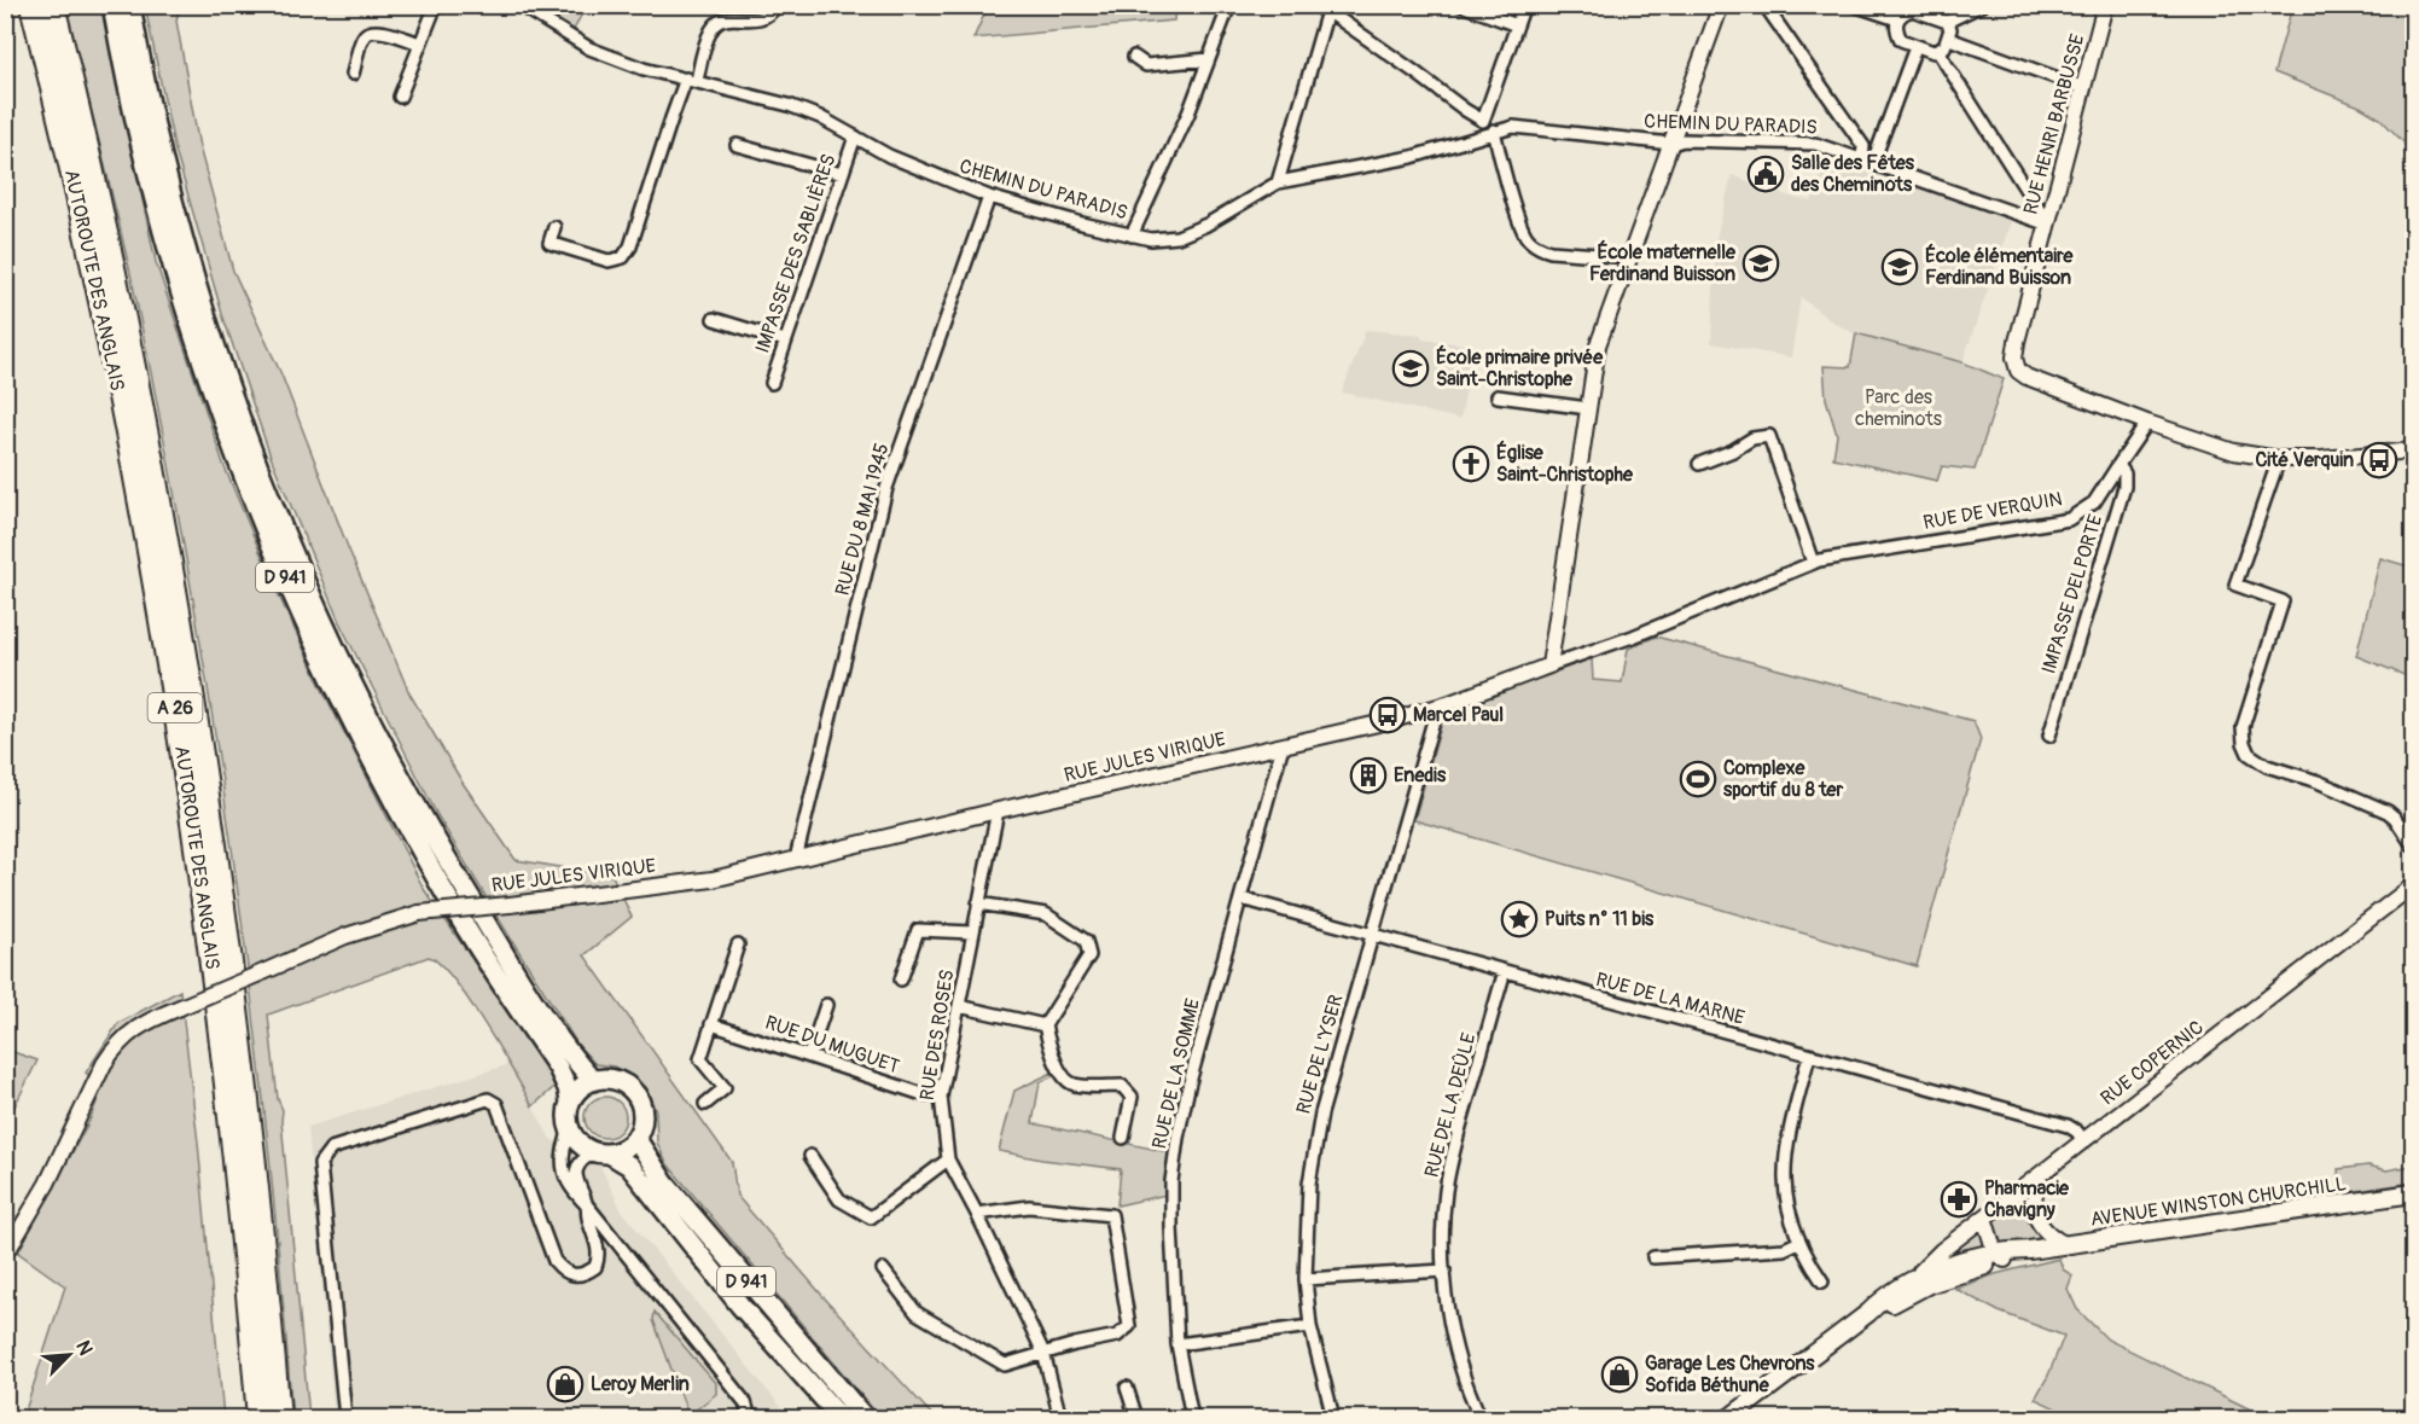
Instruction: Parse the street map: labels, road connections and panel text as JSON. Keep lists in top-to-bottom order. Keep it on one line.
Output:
{"streets":{"highway":["AUTOROUTE DES ANGLAIS","D 941","A 26"],"main road":["AVENUE WINSTON CHURCHILL"],"street":["CHEMIN DU PARADIS","RUE HENRI BARBUSSE","IMPASSE DES SABLIÈRES","RUE DE VERQUIN","RUE DU 8 MAI 1945","IMPASSE DELPORTE","RUE JULES VIRIQUE","RUE DE LA MARNE","RUE DES ROSES","RUE DU MUGUET","RUE DE L'YSER","RUE COPERNIC","RUE DE LA SOMME","RUE DE LA DEÛLE"]},"crossings":[["CHEMIN DU PARADIS","RUE HENRI BARBUSSE"],["CHEMIN DU PARADIS","IMPASSE DES SABLIÈRES"],["CHEMIN DU PARADIS","RUE DU 8 MAI 1945"],["RUE HENRI BARBUSSE","RUE DE VERQUIN"],["RUE DE VERQUIN","IMPASSE DELPORTE"],["RUE DE VERQUIN","RUE JULES VIRIQUE"],["RUE DU 8 MAI 1945","RUE JULES VIRIQUE"],["RUE JULES VIRIQUE","RUE DES ROSES"],["RUE JULES VIRIQUE","RUE DE L'YSER"],["RUE JULES VIRIQUE","RUE DE LA SOMME"],["RUE DE LA MARNE","RUE DE L'YSER"],["RUE DE LA MARNE","RUE COPERNIC"],["RUE DE LA MARNE","RUE DE LA SOMME"],["RUE DE LA MARNE","RUE DE LA DEÛLE"],["RUE DES ROSES","RUE DU MUGUET"],["RUE COPERNIC","AVENUE WINSTON CHURCHILL"]],"parks":["Parc des cheminots"],"places":{"public building":["Salle des Fêtes des Cheminots"],"school or university":["École maternelle Ferdinand Buisson","École élémentaire Ferdinand Buisson","École primaire privée Saint-Christophe"],"bus stop":["Cité Verquin","Marcel Paul"],"church":["Église Saint-Christophe"],"building":["Enedis"],"sports":["Complexe sportif du 8 ter"],"place":["Puits n° 11 bis"],"pharmacy":["Pharmacie Chavigny"],"shop":["Garage Les Chevrons Sofida Béthune","Leroy Merlin"]},"north":"top right"}
